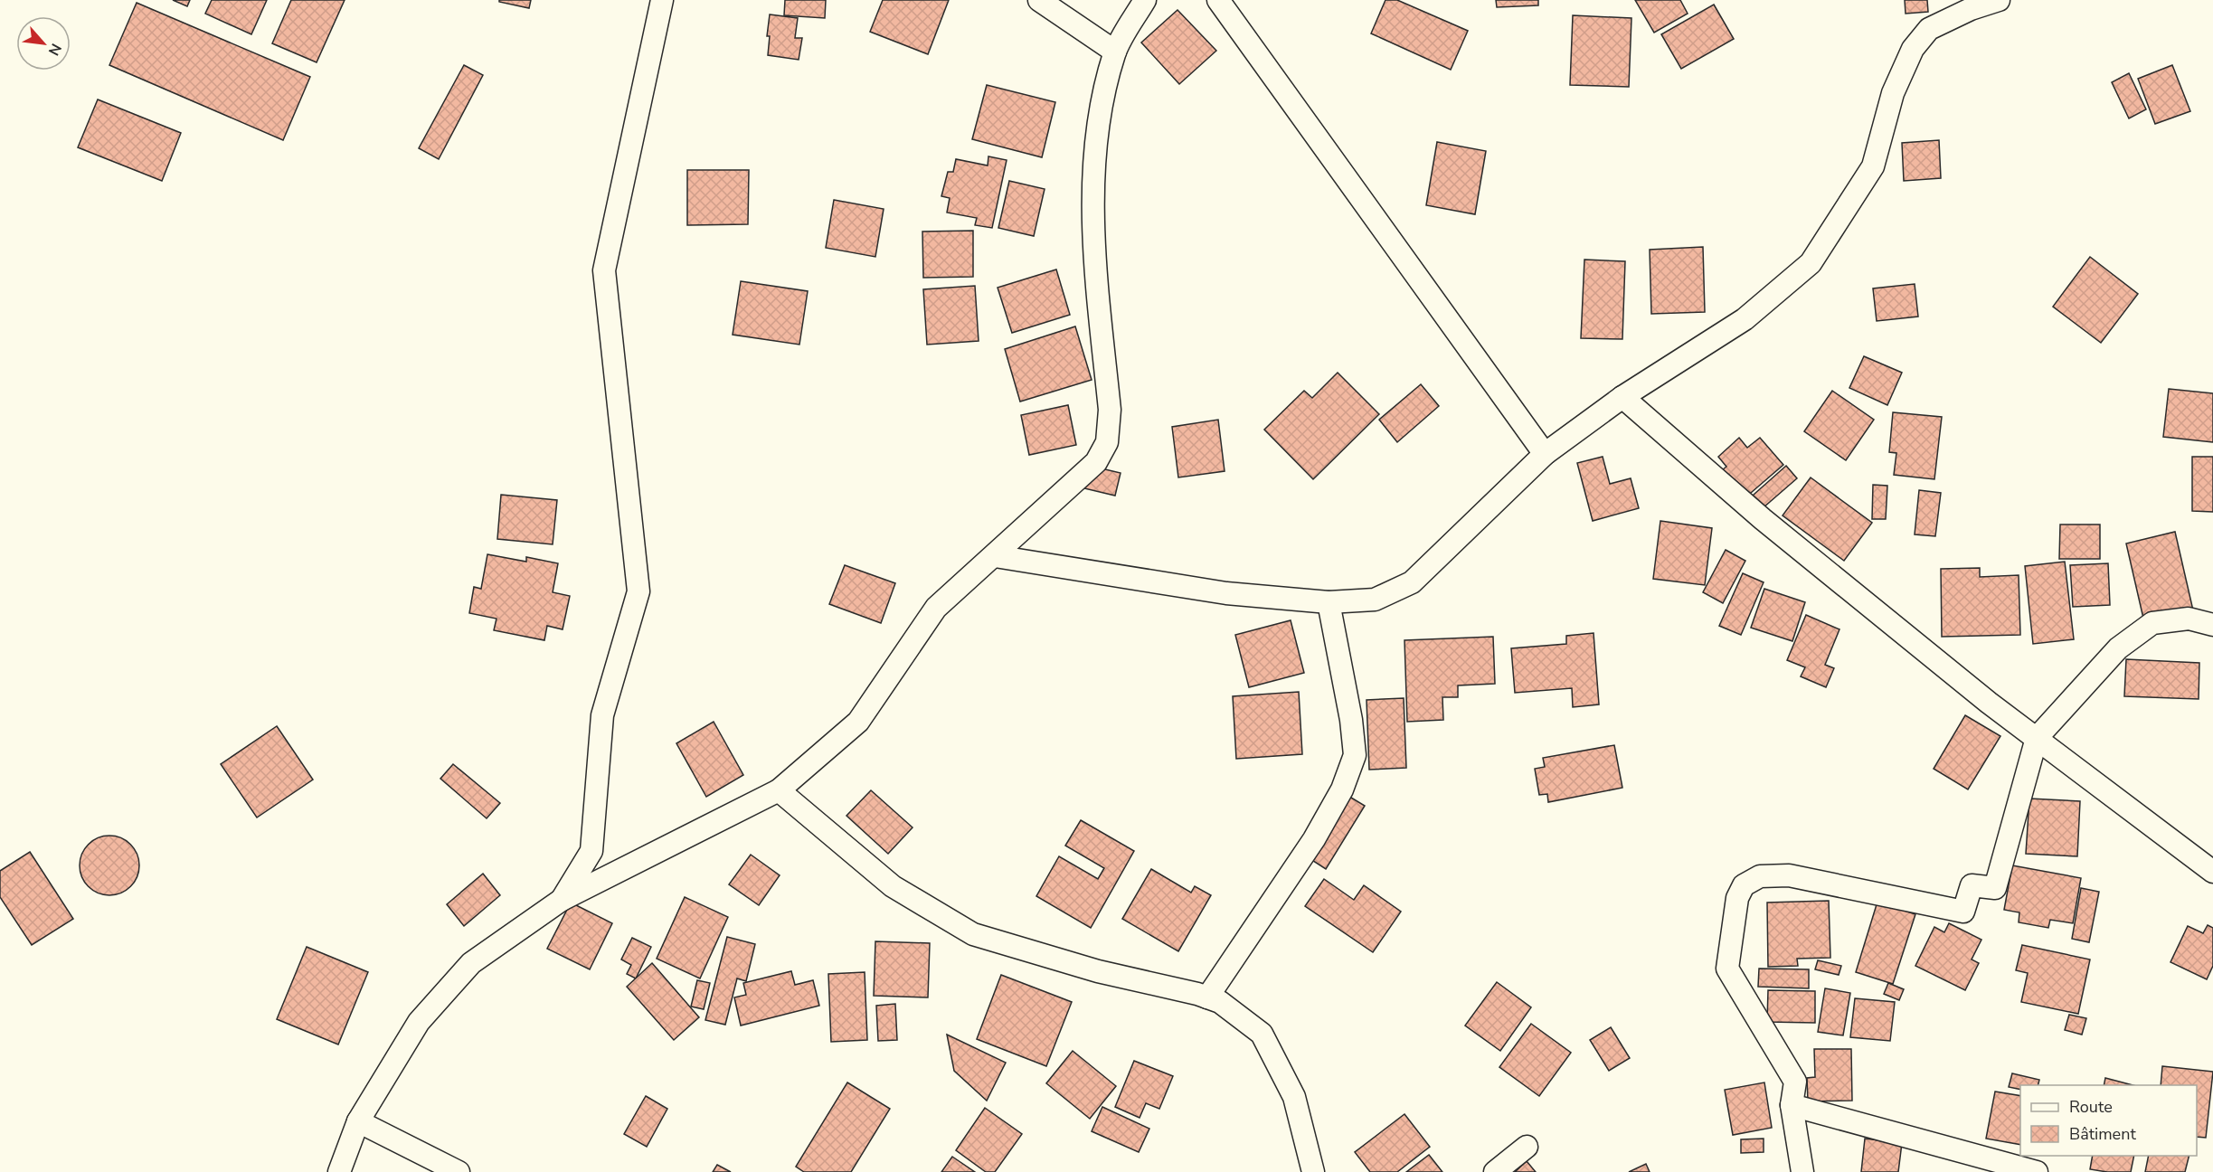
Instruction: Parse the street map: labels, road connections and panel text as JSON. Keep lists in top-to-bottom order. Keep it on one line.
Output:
{"legend":["Route","Bâtiment"],"north":"bottom right"}
